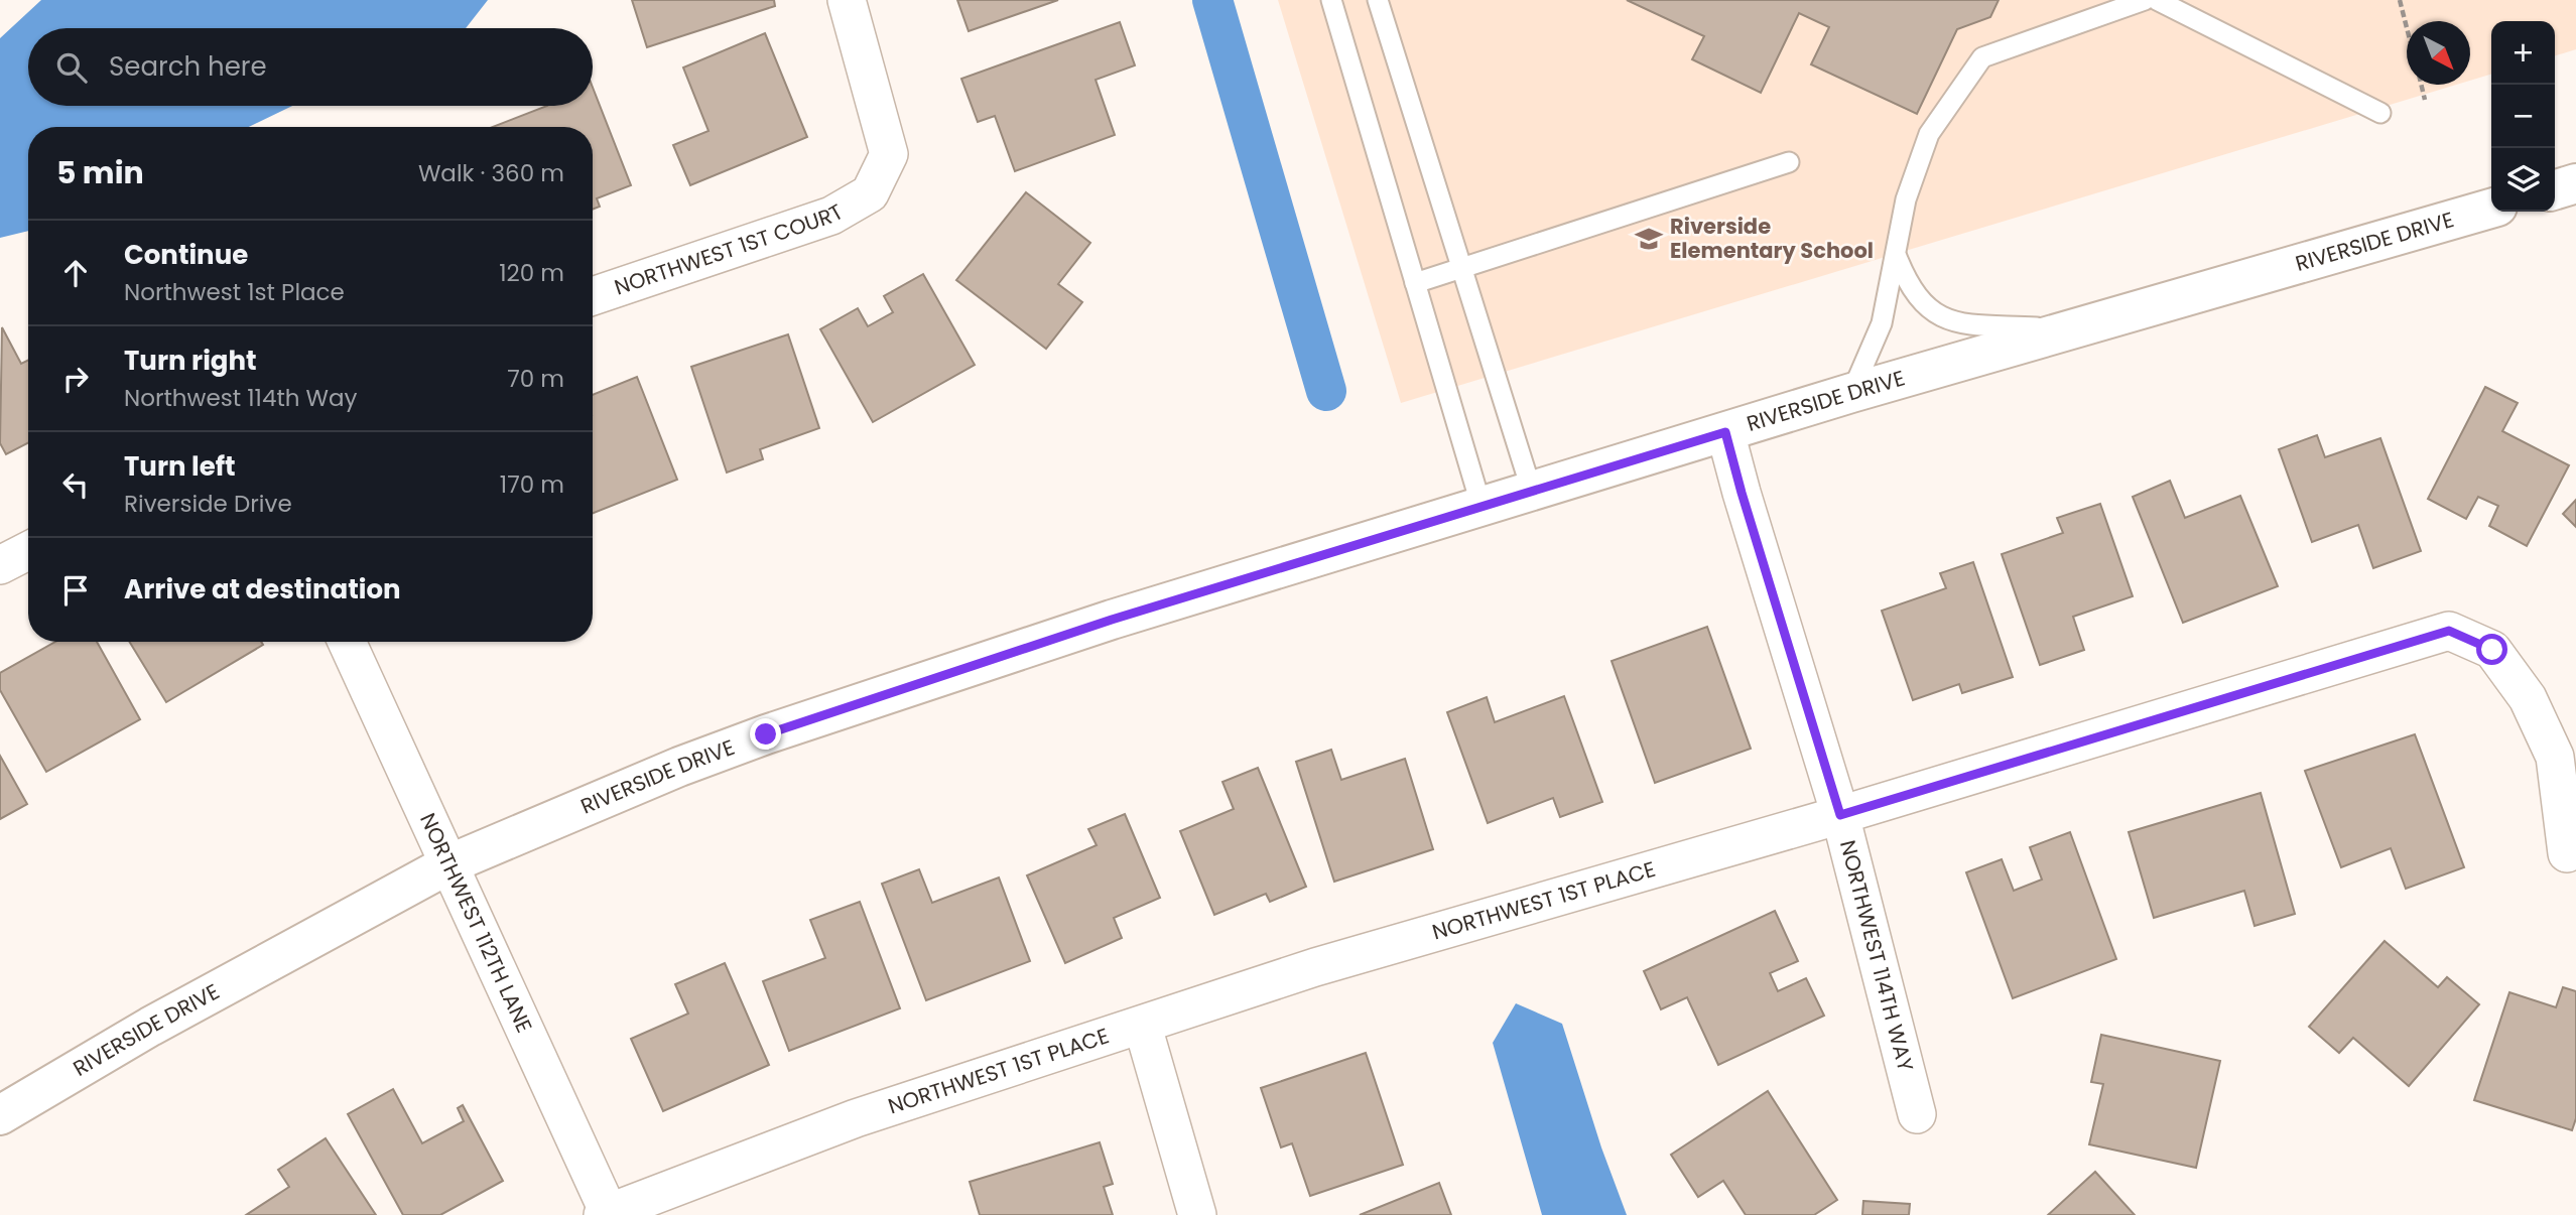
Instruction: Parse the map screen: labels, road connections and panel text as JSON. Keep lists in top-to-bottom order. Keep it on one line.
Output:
{"streets":{"street":["RIVERSIDE DRIVE","NORTHWEST 1ST COURT","NORTHWEST 1ST PLACE","NORTHWEST 112TH LANE","NORTHWEST 114TH WAY"]},"crossings":[["RIVERSIDE DRIVE","NORTHWEST 112TH LANE"],["RIVERSIDE DRIVE","NORTHWEST 114TH WAY"],["NORTHWEST 1ST PLACE","NORTHWEST 112TH LANE"],["NORTHWEST 1ST PLACE","NORTHWEST 114TH WAY"]],"places":{"school or university":["Riverside Elementary School"]},"north":"bottom right","page":{"map_buttons":["+","−"],"search":"Search here","heading":["5 min","Walk · 360 m"],"list":[["Continue","Northwest 1st Place","120 m"],["Turn right","Northwest 114th Way","70 m"],["Turn left","Riverside Drive","170 m"],"Arrive at destination"]}}
